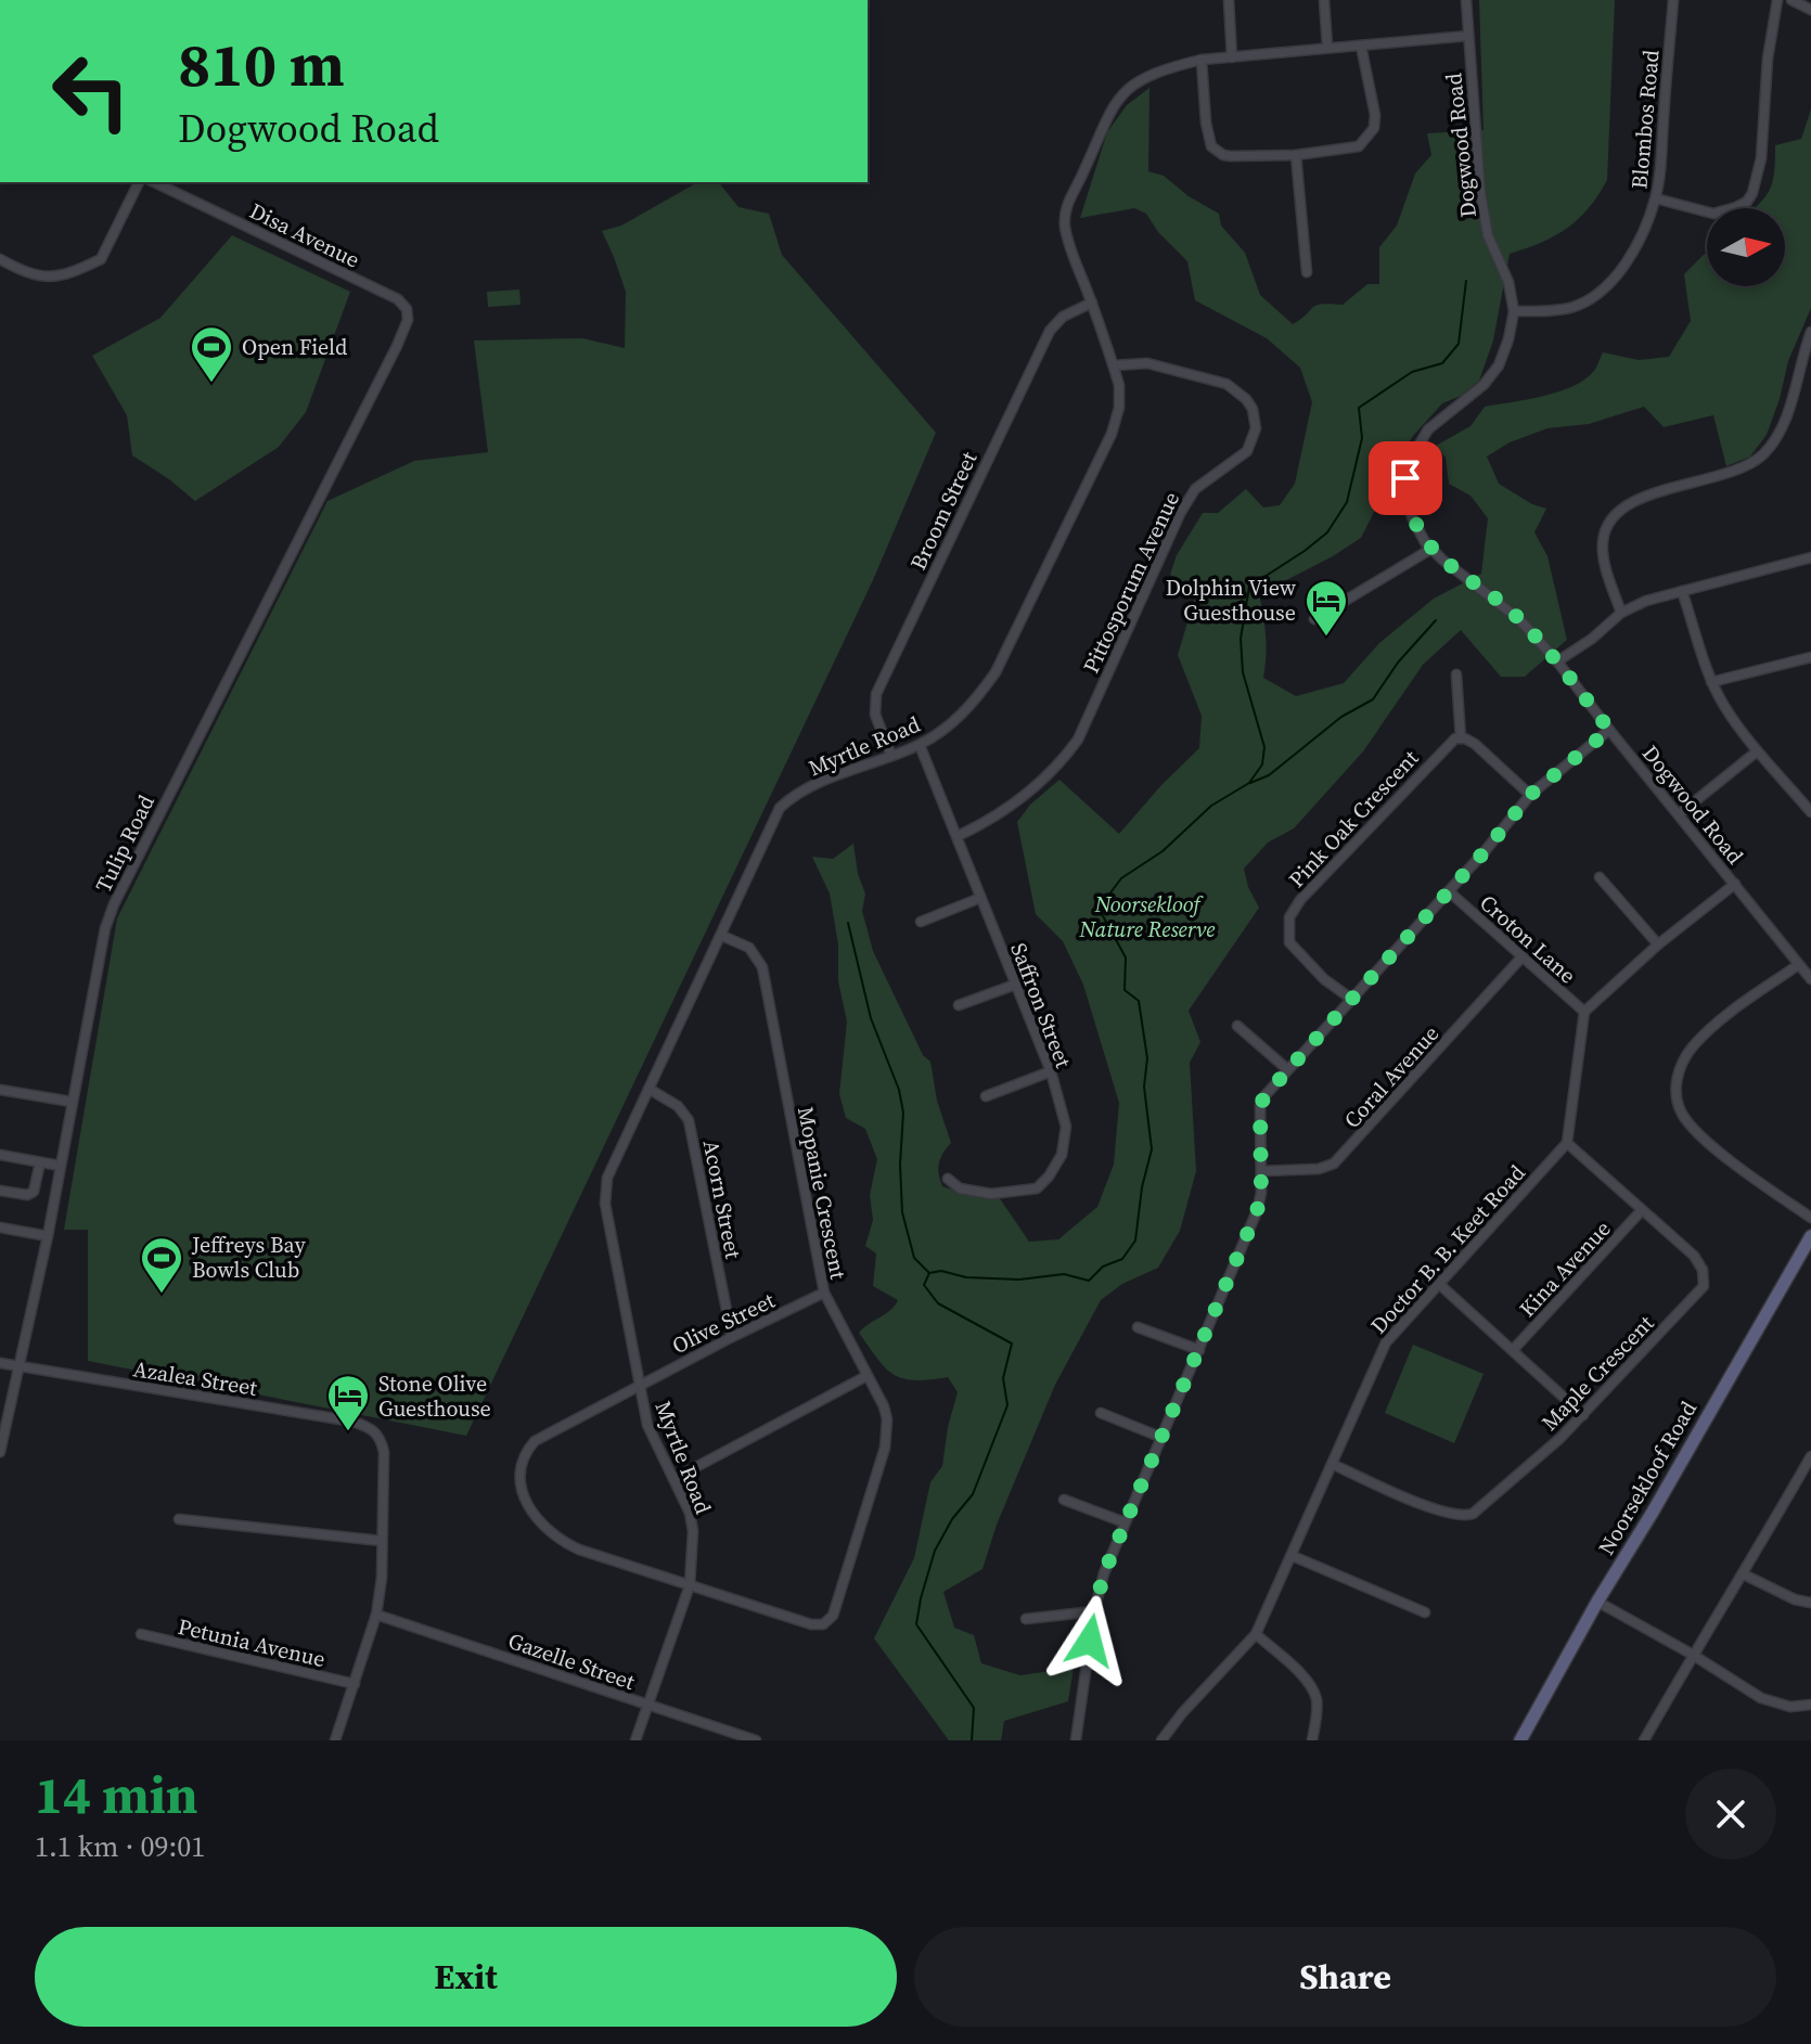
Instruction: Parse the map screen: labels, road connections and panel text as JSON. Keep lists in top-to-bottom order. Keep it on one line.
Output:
{"streets":{"street":["Blombos Road","Dogwood Road","Disa Avenue","Broom Street","Pittosporum Avenue","Myrtle Road","Pink Oak Crescent","Tulip Road","Croton Lane","Saffron Street","Coral Avenue","Mopanie Crescent","Acorn Street","Doctor B. B. Keet Road","Kina Avenue","Olive Street","Maple Crescent","Azalea Street","Noorsekloof Road","Petunia Avenue","Gazelle Street"]},"crossings":[["Blombos Road","Dogwood Road"],["Dogwood Road","Myrtle Road"],["Disa Avenue","Tulip Road"],["Broom Street","Myrtle Road"],["Pittosporum Avenue","Myrtle Road"],["Pittosporum Avenue","Saffron Street"],["Myrtle Road","Saffron Street"],["Myrtle Road","Mopanie Crescent"],["Myrtle Road","Acorn Street"],["Myrtle Road","Olive Street"],["Myrtle Road","Gazelle Street"],["Tulip Road","Azalea Street"],["Croton Lane","Coral Avenue"],["Mopanie Crescent","Olive Street"],["Acorn Street","Olive Street"],["Doctor B. B. Keet Road","Maple Crescent"],["Kina Avenue","Maple Crescent"]],"parks":["Noorsekloof Nature Reserve"],"places":{"sports":["Open Field","Jeffreys Bay Bowls Club"],"hotel":["Dolphin View Guesthouse","Stone Olive Guesthouse"]},"north":"right","page":{"turn":["810 m","Dogwood Road"],"heading":["14 min","1.1 km · 09:01"],"buttons":["Exit","Share"]}}
